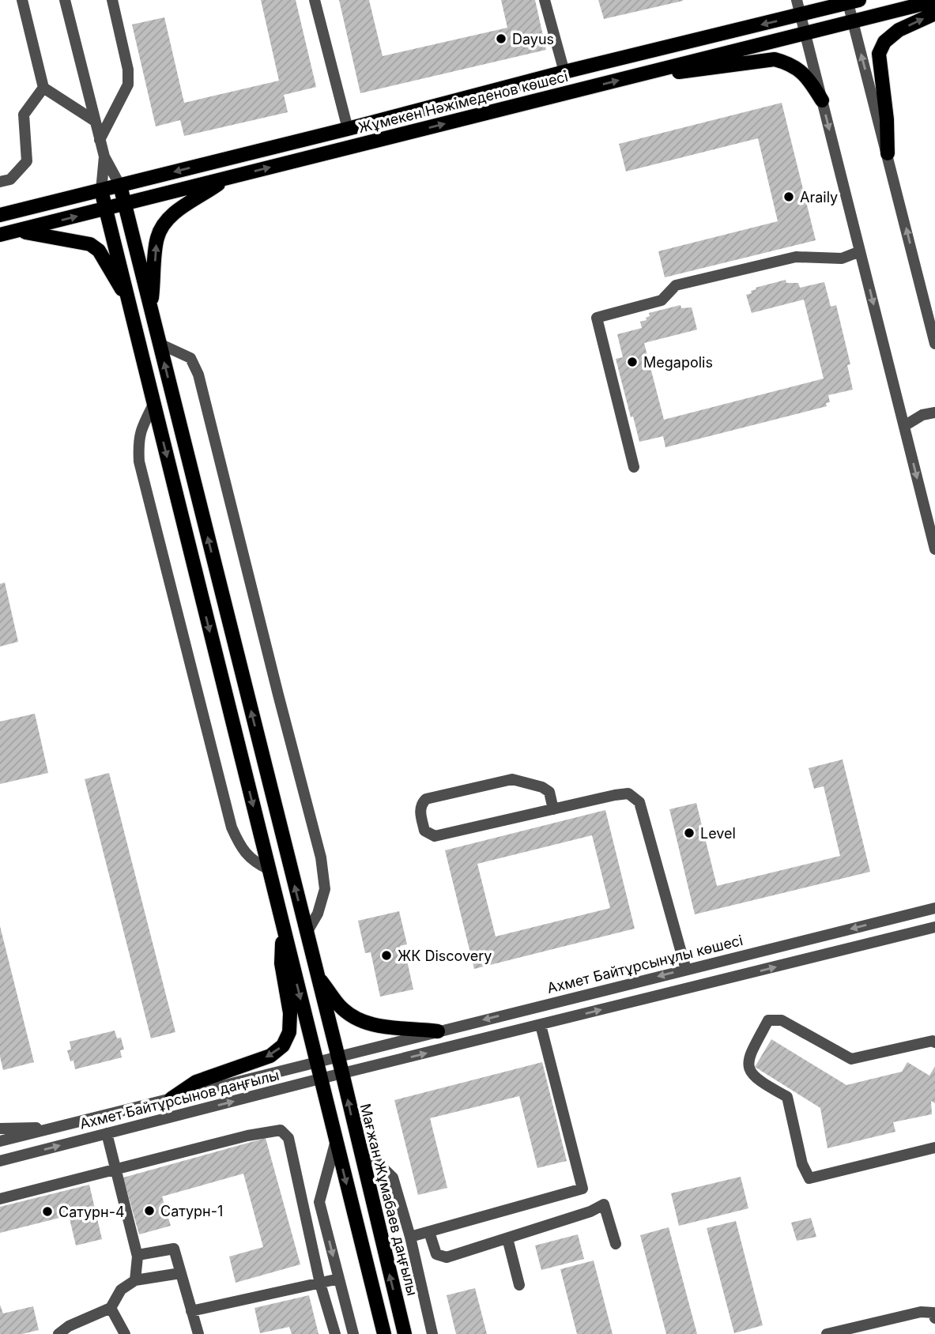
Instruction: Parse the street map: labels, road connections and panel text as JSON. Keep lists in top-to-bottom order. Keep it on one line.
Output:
{"streets":{"main road":["Жұмекен Нәжімеденов көшесі","Мағжан Жұмабаев даңғылы"],"street":["Ахмет Байтұрсынұлы көшесі","Ахмет Байтұрсынов даңғылы"]},"crossings":[["Жұмекен Нәжімеденов көшесі","Мағжан Жұмабаев даңғылы"],["Ахмет Байтұрсынұлы көшесі","Ахмет Байтұрсынов даңғылы"],["Ахмет Байтұрсынов даңғылы","Мағжан Жұмабаев даңғылы"]],"places":["Dayus","Araily","Megapolis","Level","ЖК Discovery","Сатурн-1","Сатурн-4"]}
